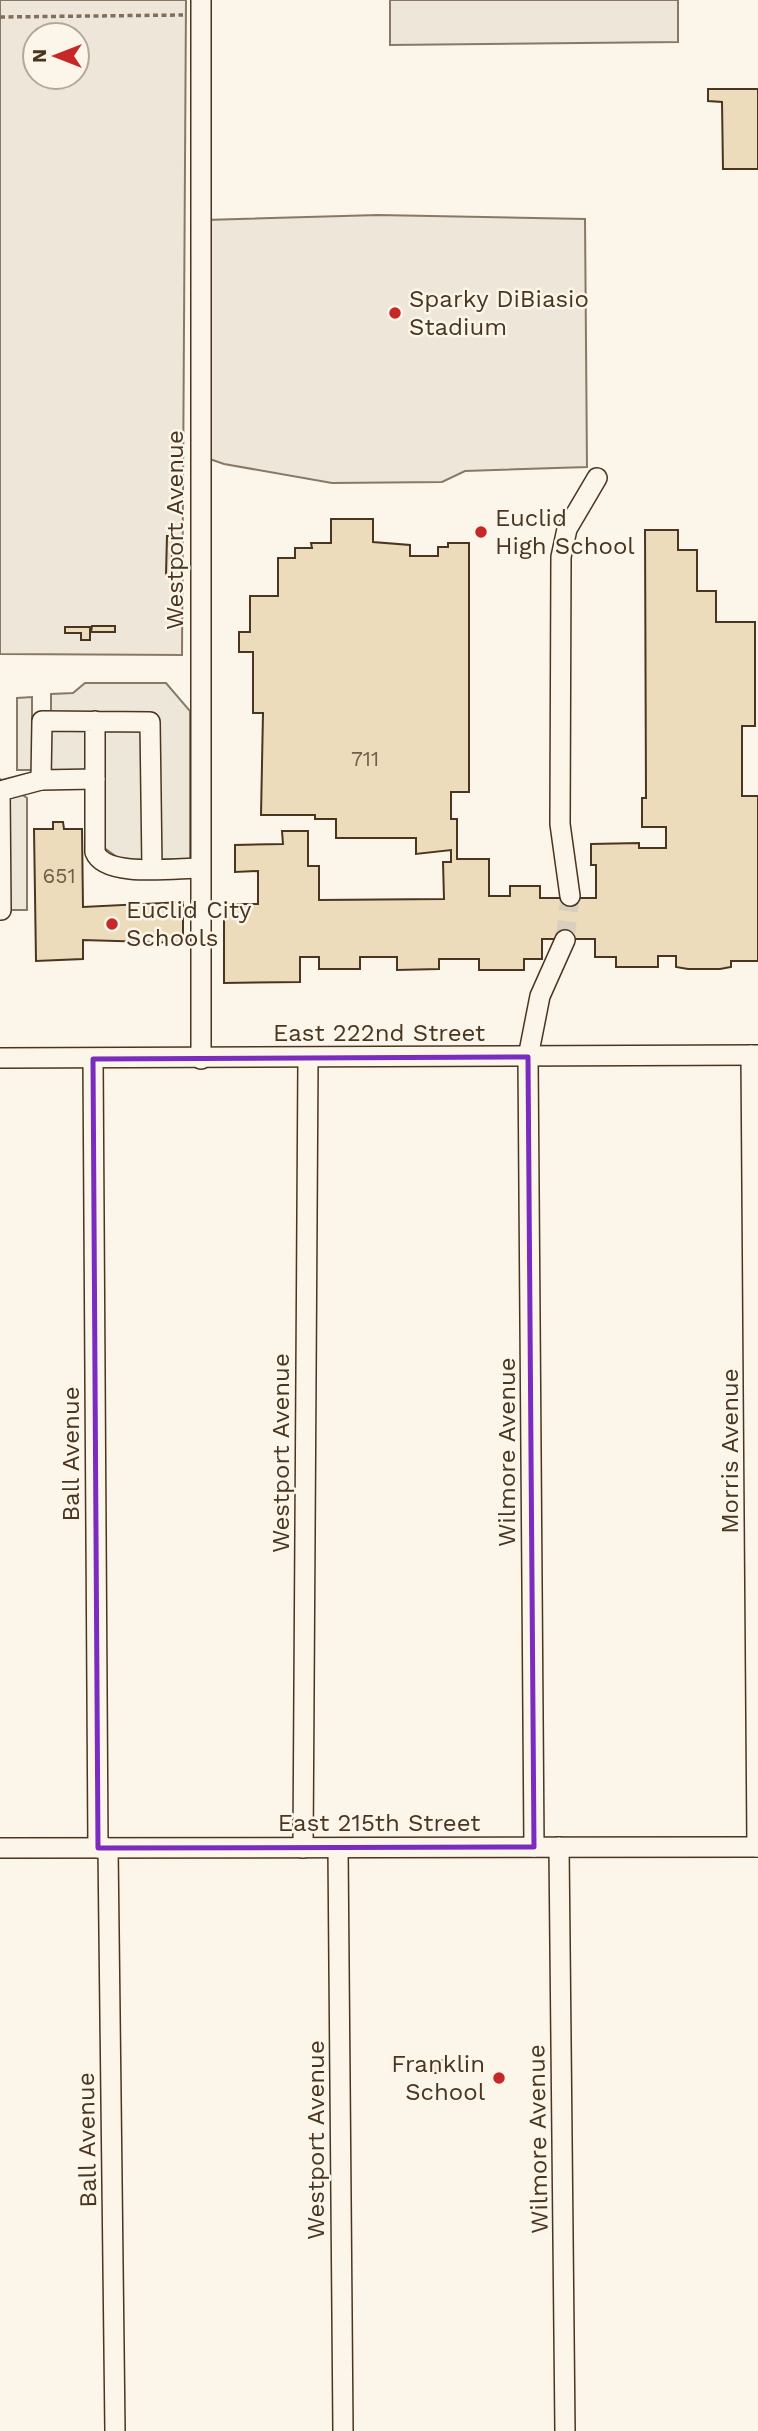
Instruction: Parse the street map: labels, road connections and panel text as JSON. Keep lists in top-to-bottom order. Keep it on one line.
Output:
{"streets":{"street":["Westport Avenue","East 222nd Street","Morris Avenue","Wilmore Avenue","Ball Avenue","East 215th Street"]},"crossings":[["Westport Avenue","East 222nd Street"],["Westport Avenue","East 215th Street"],["East 222nd Street","Morris Avenue"],["East 222nd Street","Wilmore Avenue"],["East 222nd Street","Ball Avenue"],["Morris Avenue","East 215th Street"],["Wilmore Avenue","East 215th Street"],["Ball Avenue","East 215th Street"]],"places":["Sparky DiBiasio Stadium","Euclid High School","Euclid City Schools","Franklin School"],"house_numbers":["711","651"],"north":"left"}
